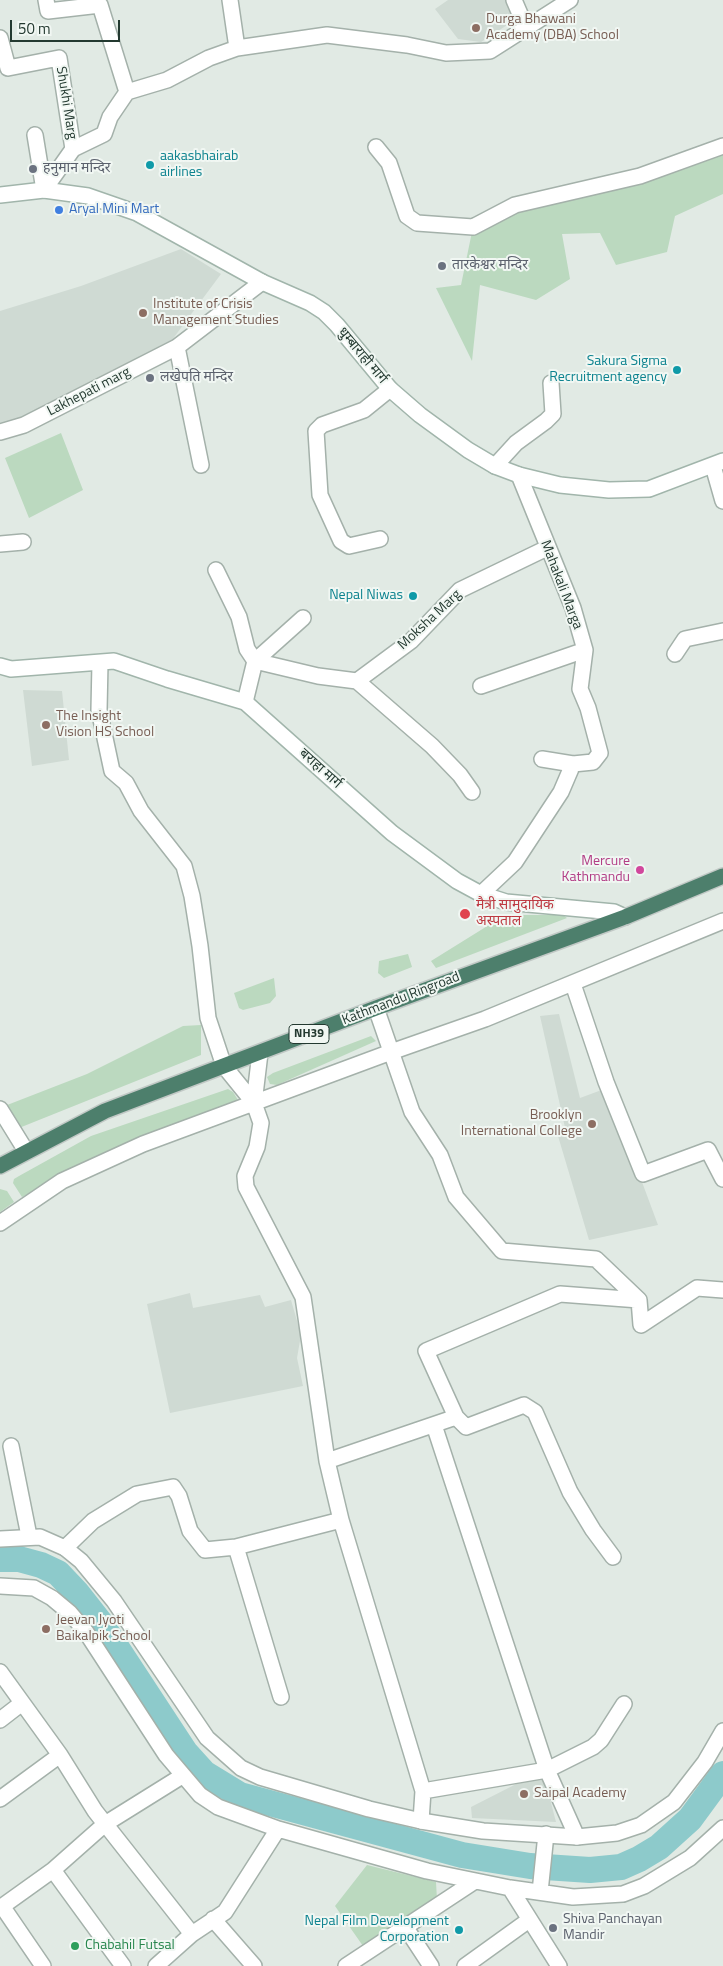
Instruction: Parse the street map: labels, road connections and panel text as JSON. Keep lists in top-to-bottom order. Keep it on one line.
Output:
{"streets":{"highway":["Kathmandu Ringroad","NH39"],"street":["Shukhi Marg","धुम्बाराही मार्ग","Lakhepati marg","Mahakali Marga","Moksha Marg","बराहा मार्ग"]},"crossings":[["धुम्बाराही मार्ग","Lakhepati marg"],["धुम्बाराही मार्ग","Mahakali Marga"],["Mahakali Marga","Moksha Marg"],["बराहा मार्ग","Kathmandu Ringroad"]],"places":["Durga Bhawani Academy (DBA) School","aakasbhairab airlines","हनुमान मन्दिर","Aryal Mini Mart","तारकेश्वर मन्दिर","Institute of Crisis Management Studies","Sakura Sigma Recruitment agency","लखेपति मन्दिर","Nepal Niwas","The Insight Vision HS School","Mercure Kathmandu","मैत्री सामुदायिक अस्पताल","Brooklyn International College","Jeevan Jyoti Baikalpik School","Saipal Academy","Shiva Panchayan Mandir","Nepal Film Development Corporation","Chabahil Futsal"],"scale_bar":"50 m"}
